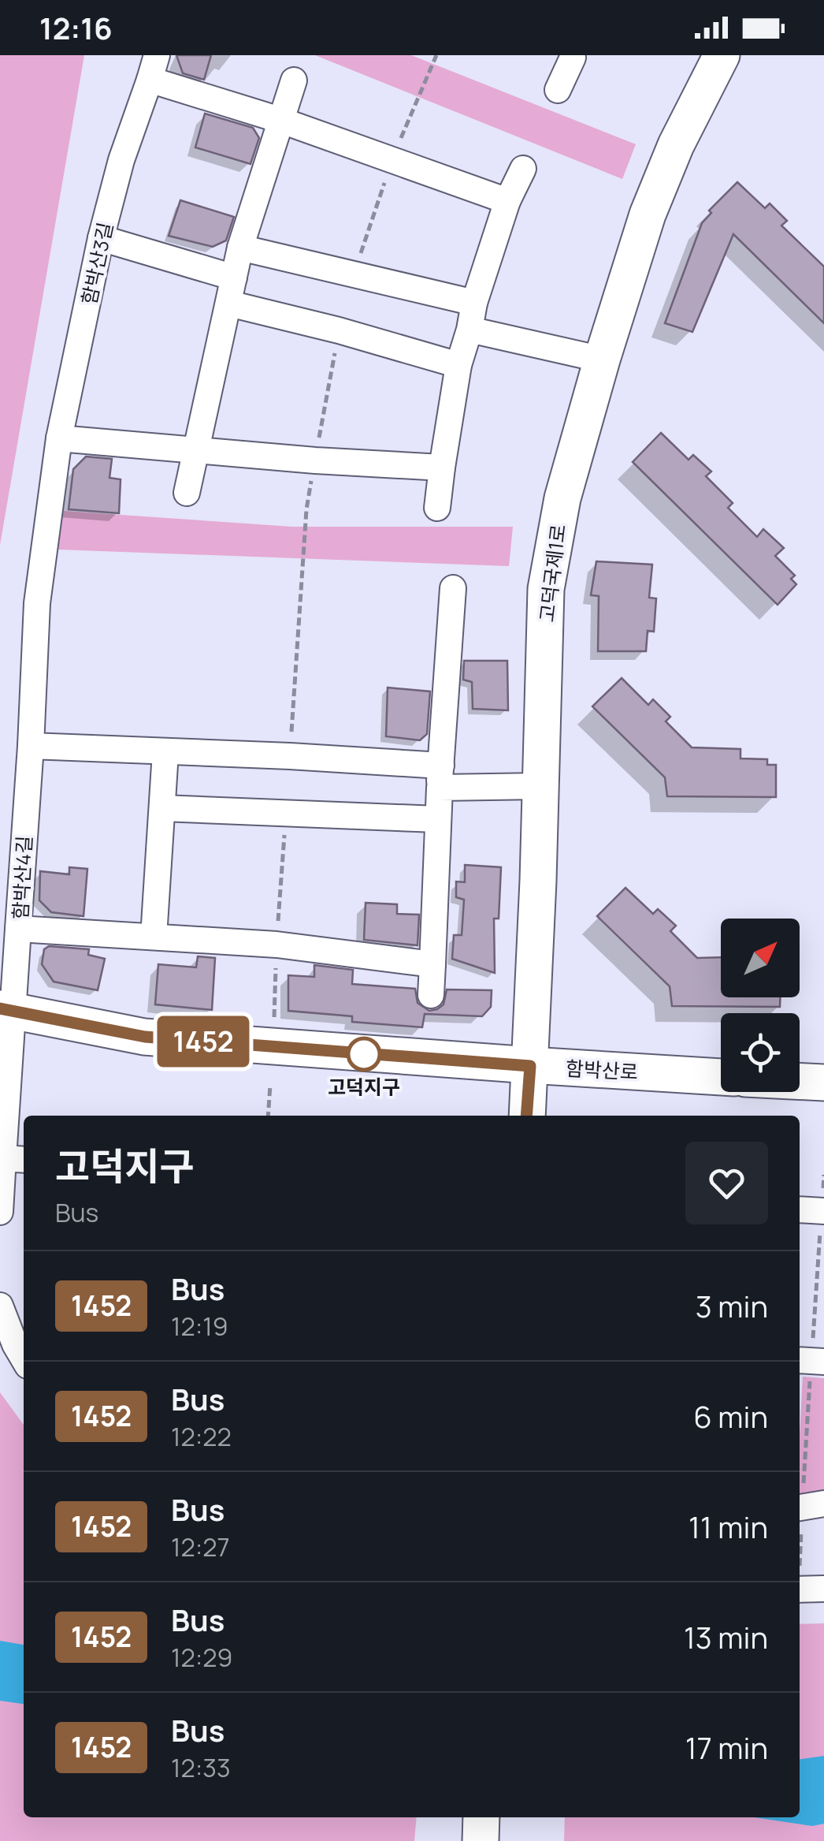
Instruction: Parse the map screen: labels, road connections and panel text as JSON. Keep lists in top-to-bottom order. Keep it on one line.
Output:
{"streets":{"street":["함박산3길","고덕국제1로","함박산4길","함박산로"]},"crossings":[["함박산3길","함박산4길"],["고덕국제1로","함박산로"]],"places":["고덕지구"],"lines":["bus line 1452"],"north":"top right","page":{"status":"12:16","on_map":"1452","heading":["고덕지구","Bus"],"list":[{"mark":"1452","name":"Bus","note":"12:19","value":"3 min"},{"mark":"1452","name":"Bus","note":"12:22","value":"6 min"},{"mark":"1452","name":"Bus","note":"12:27","value":"11 min"},{"mark":"1452","name":"Bus","note":"12:29","value":"13 min"},{"mark":"1452","name":"Bus","note":"12:33","value":"17 min"}]}}
